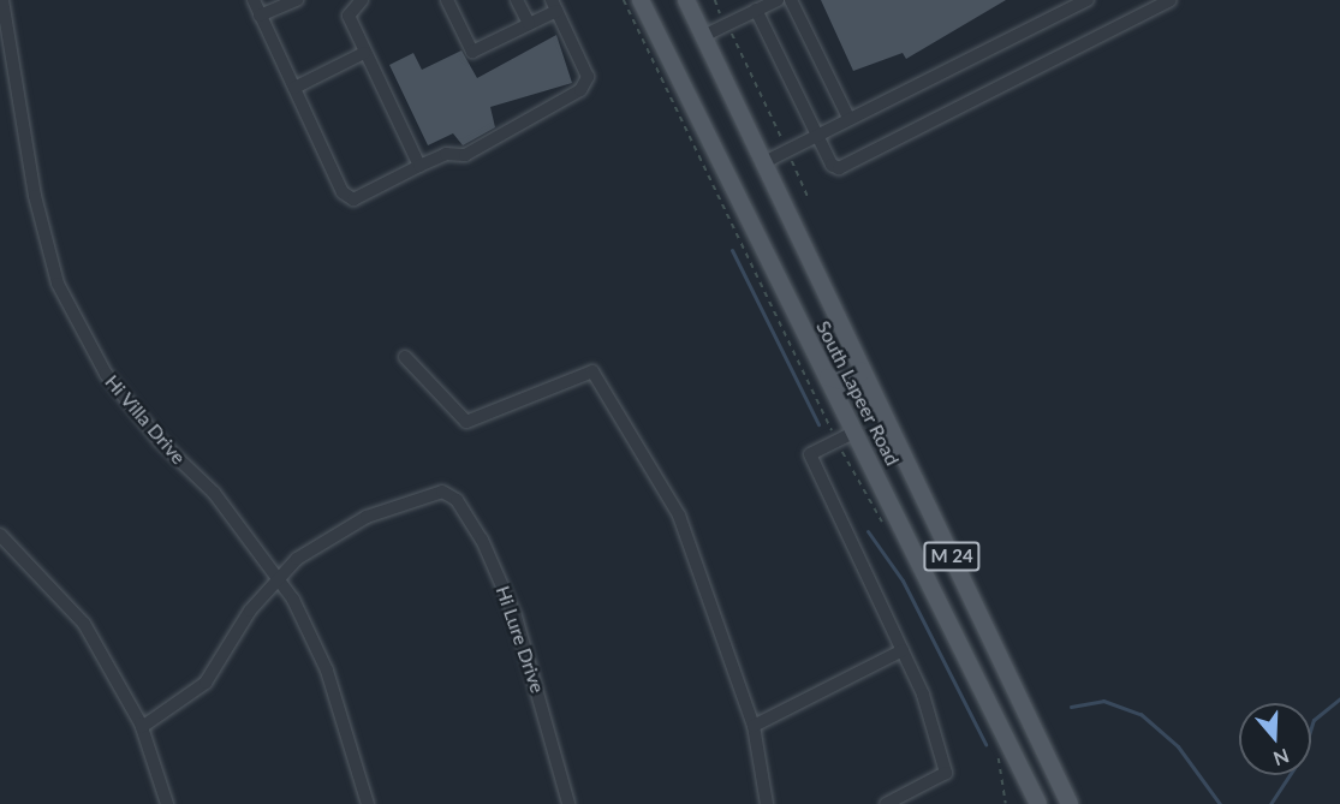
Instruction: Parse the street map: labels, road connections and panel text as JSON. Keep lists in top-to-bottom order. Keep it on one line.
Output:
{"streets":{"main road":["South Lapeer Road","M 24"],"street":["Hi Villa Drive","Hi Lure Drive"]},"crossings":[["Hi Villa Drive","Hi Lure Drive"]],"north":"bottom"}
